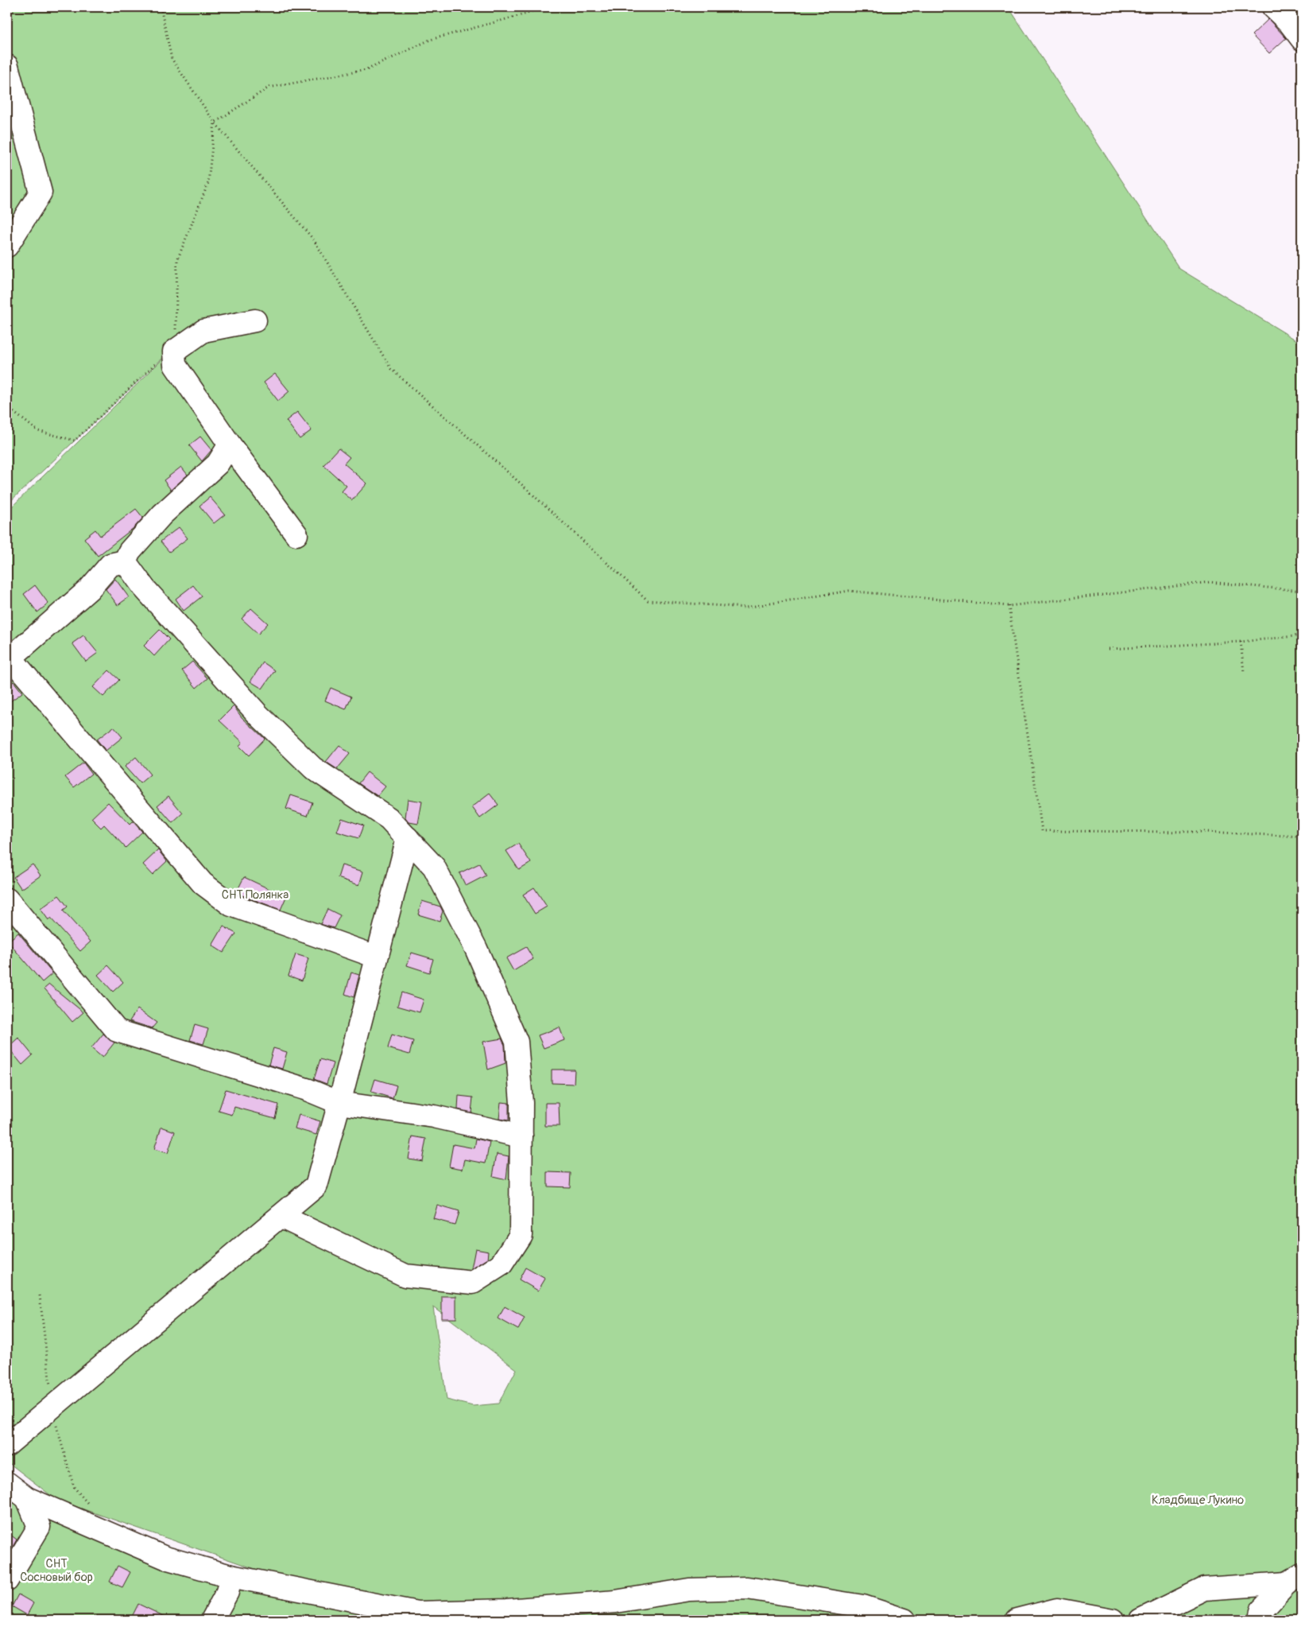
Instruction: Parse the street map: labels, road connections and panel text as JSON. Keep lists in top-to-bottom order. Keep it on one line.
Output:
{"parks":["СНТ Полянка","Кладбище Лукино","СНТ Сосновый бор"]}
